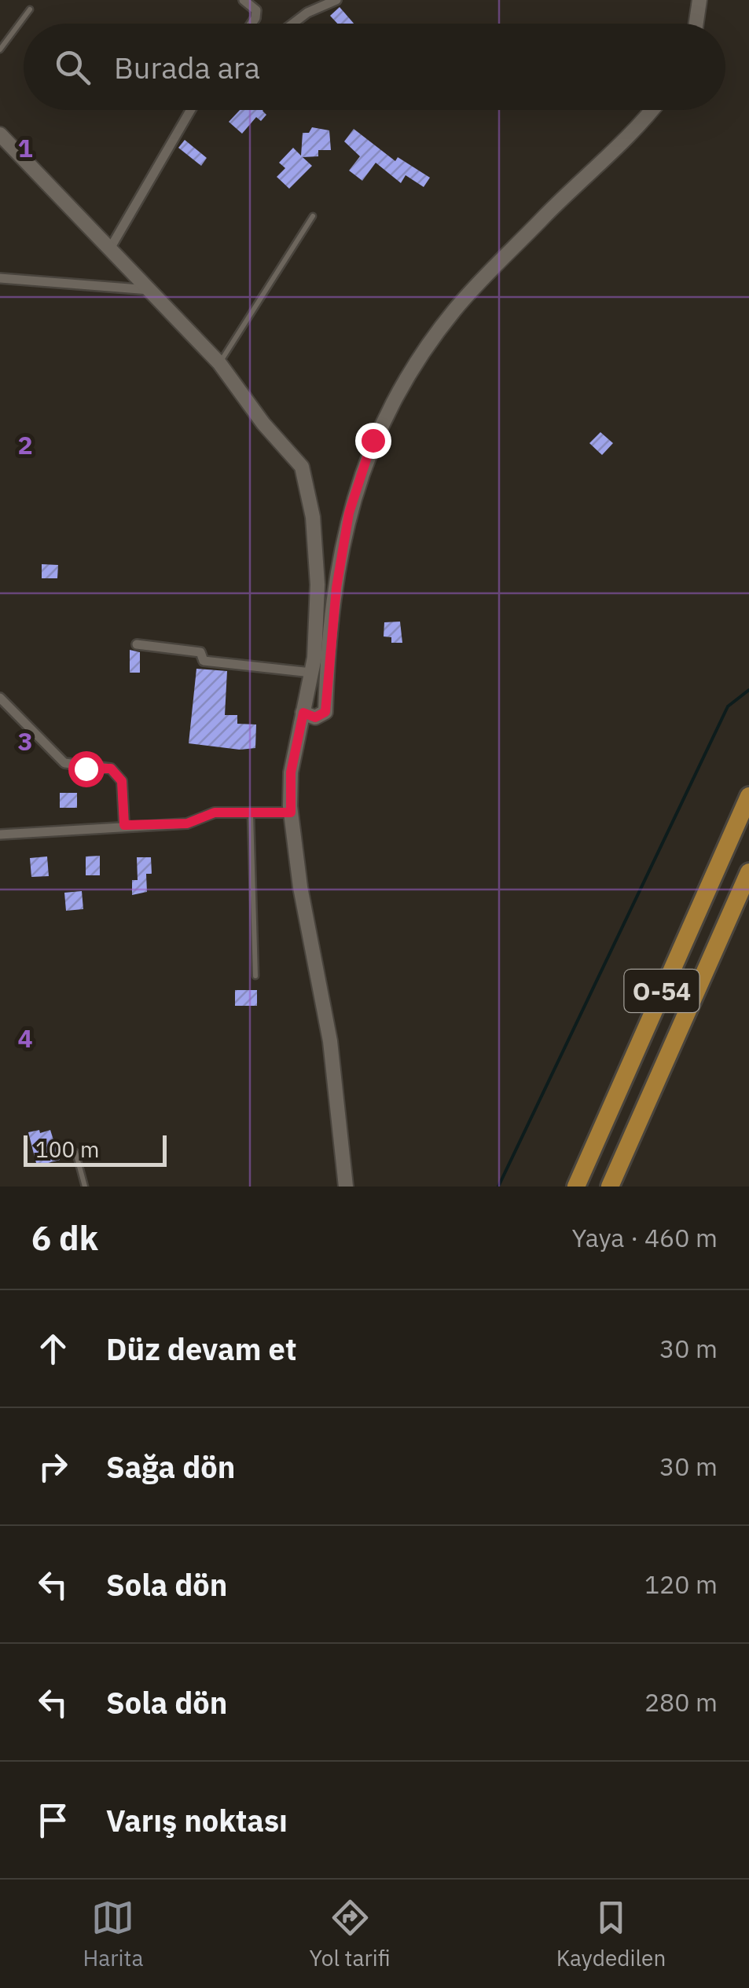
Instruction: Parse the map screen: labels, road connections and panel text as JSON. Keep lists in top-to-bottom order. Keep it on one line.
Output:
{"streets":{"highway":["O-54"]},"scale_bar":"100 m","page":{"search":"Burada ara","scale":"100 m","heading":["6 dk","Yaya · 460 m"],"list":[["Düz devam et","30 m"],["Sağa dön","30 m"],["Sola dön","120 m"],["Sola dön","280 m"],"Varış noktası"],"nav":["Harita","Yol tarifi","Kaydedilen"]},"grid":{"rows":["1","2","3","4"]}}
